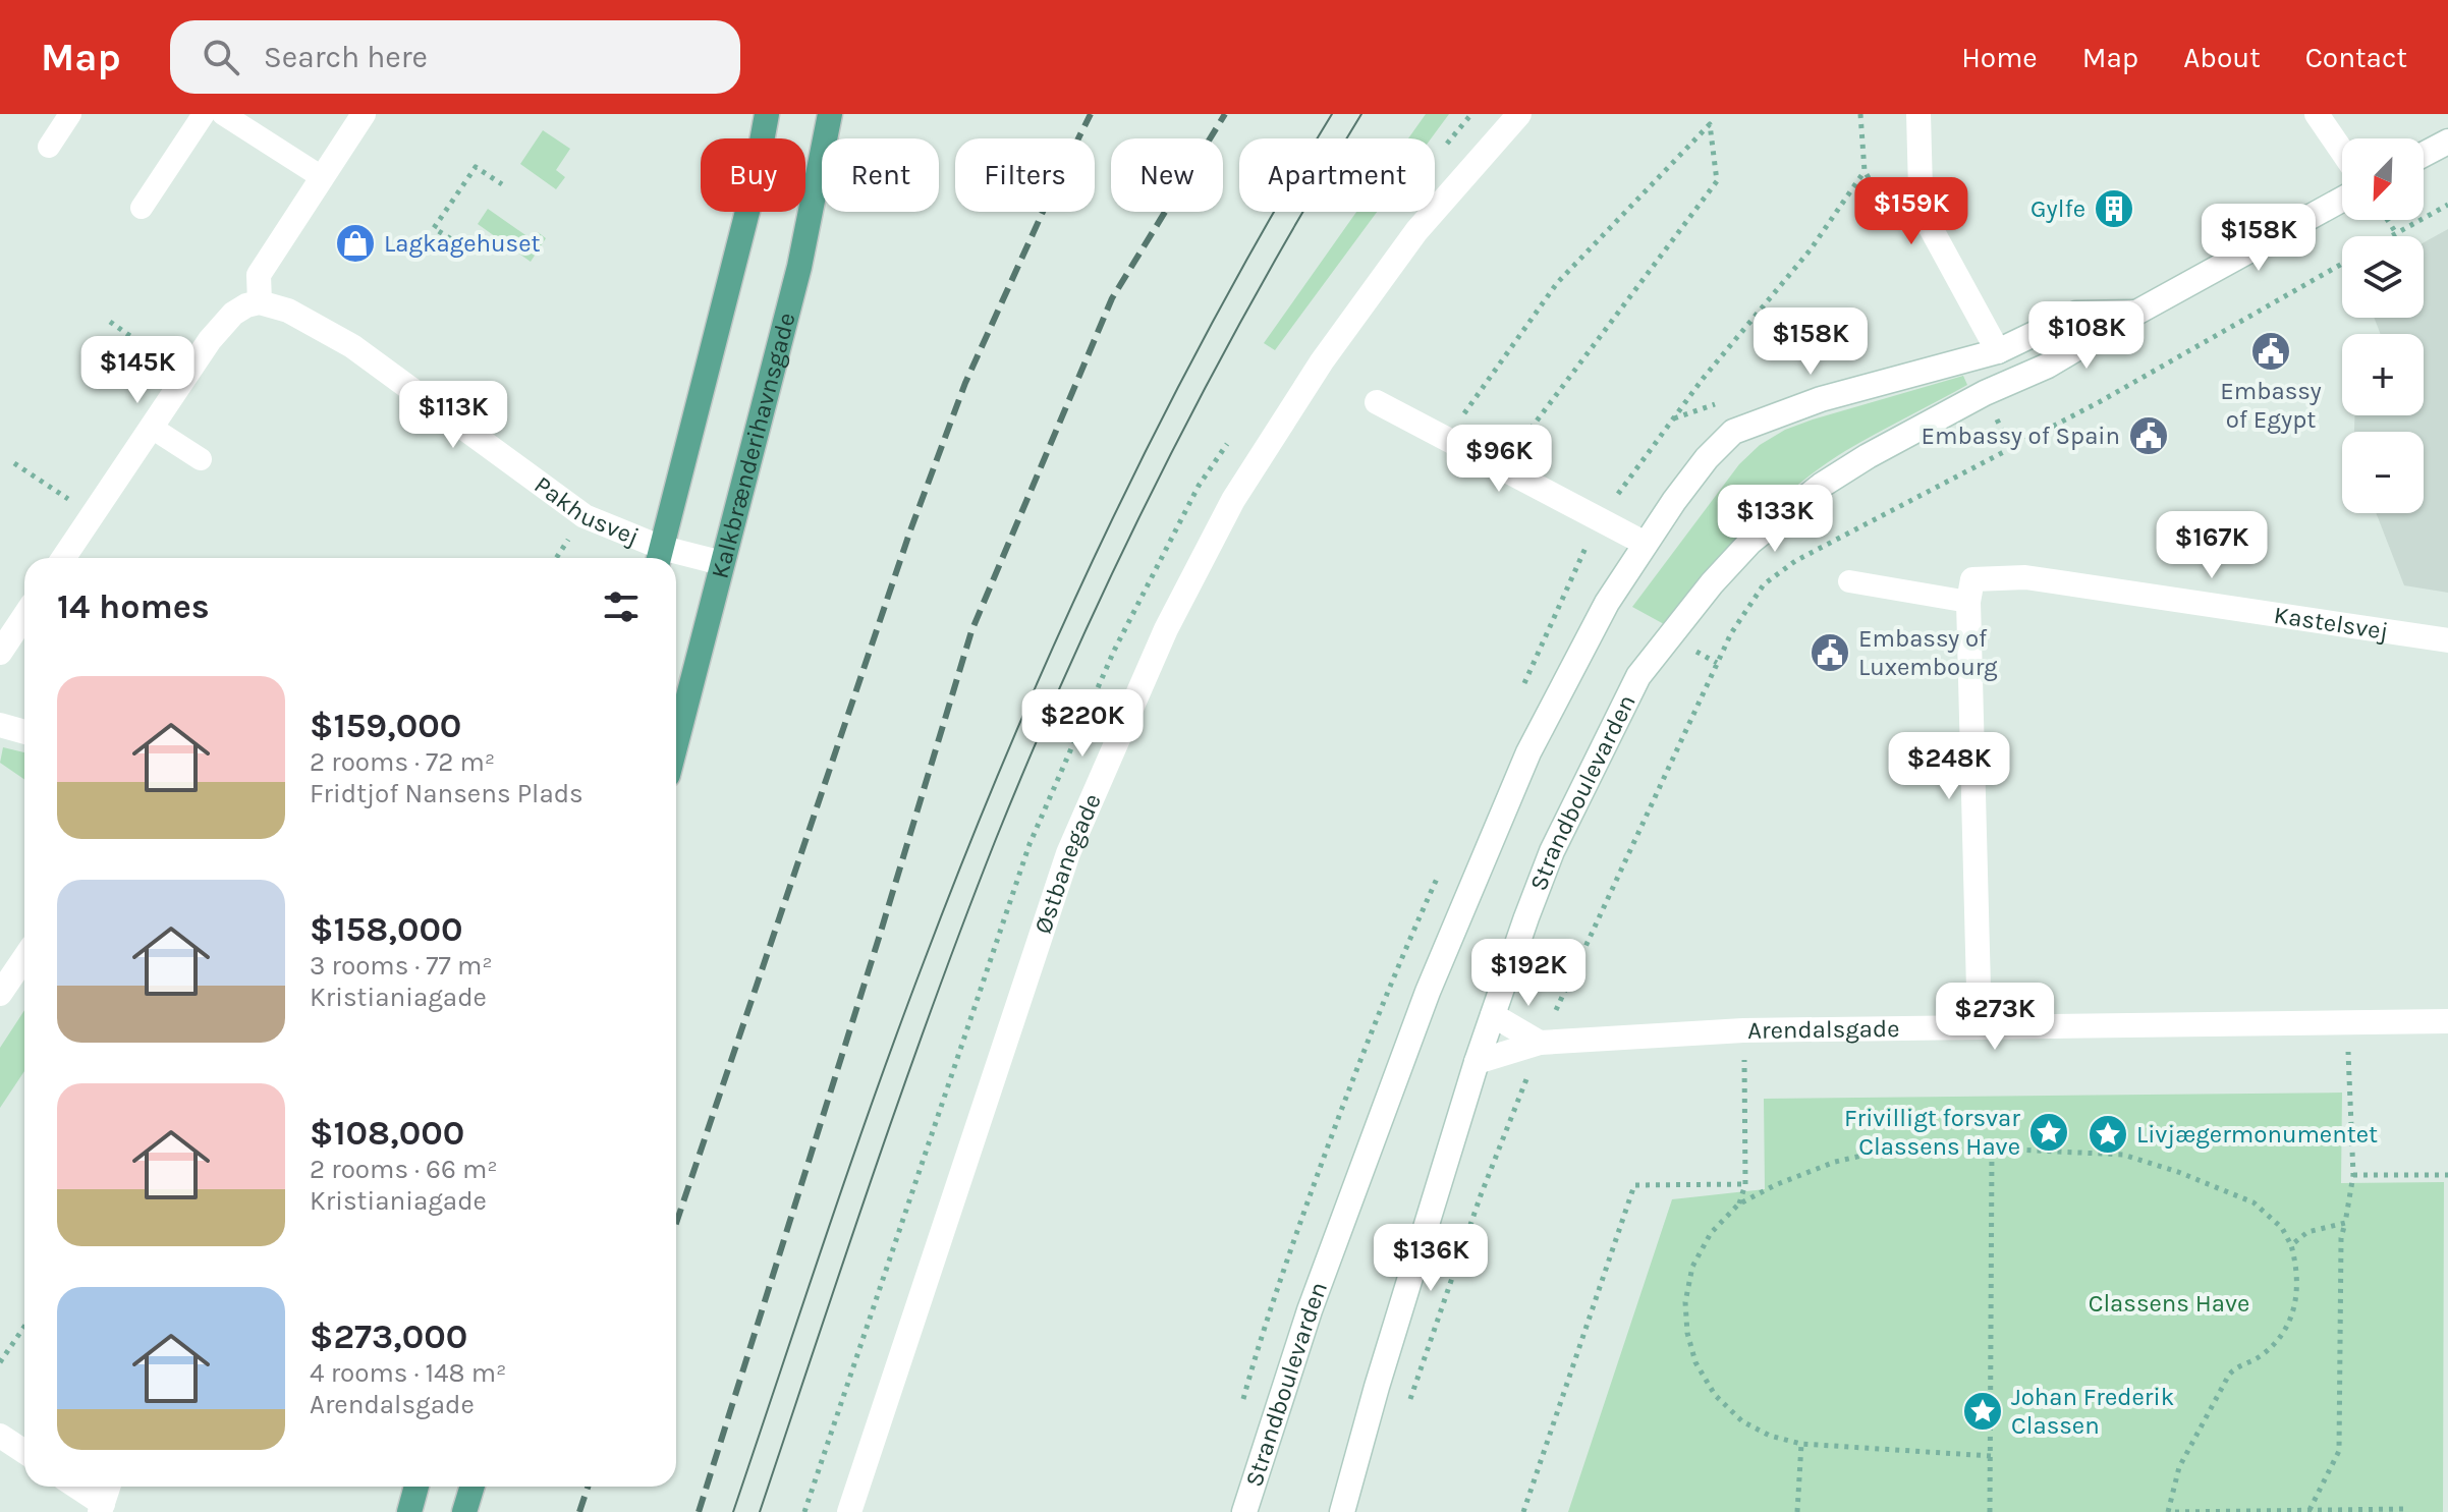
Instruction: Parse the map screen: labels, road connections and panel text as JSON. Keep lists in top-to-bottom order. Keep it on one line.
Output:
{"streets":{"main road":["Kalkbrænderihavnsgade"],"street":["Pakhusvej","Kastelsvej","Strandboulevarden","Østbanegade","Arendalsgade"]},"crossings":[["Kalkbrænderihavnsgade","Pakhusvej"],["Strandboulevarden","Arendalsgade"]],"parks":["Classens Have"],"places":{"building":["Gylfe"],"shop":["Lagkagehuset"],"public building":["Embassy of Egypt","Embassy of Spain","Embassy of Luxembourg"],"place":["Frivilligt forsvar Classens Have","Livjægermonumentet","Johan Frederik Classen"]},"north":"bottom left","page":{"header":"Map","search":"Search here","nav":["Home","Map","About","Contact"],"map_buttons":["+","−"],"chip":["Buy","Rent","Filters","New","Apartment"],"price":["$159K","$158K","$108K","$158K","$145K","$113K","$96K","$133K","$167K","$220K","$248K","$192K","$273K","$136K"],"heading":"14 homes","list":[{"name":"$159,000","note":"2 rooms · 72 m² · Fridtjof Nansens Plads"},{"name":"$158,000","note":"3 rooms · 77 m² · Kristianiagade"},{"name":"$108,000","note":"2 rooms · 66 m² · Kristianiagade"},{"name":"$273,000","note":"4 rooms · 148 m² · Arendalsgade"}]}}
